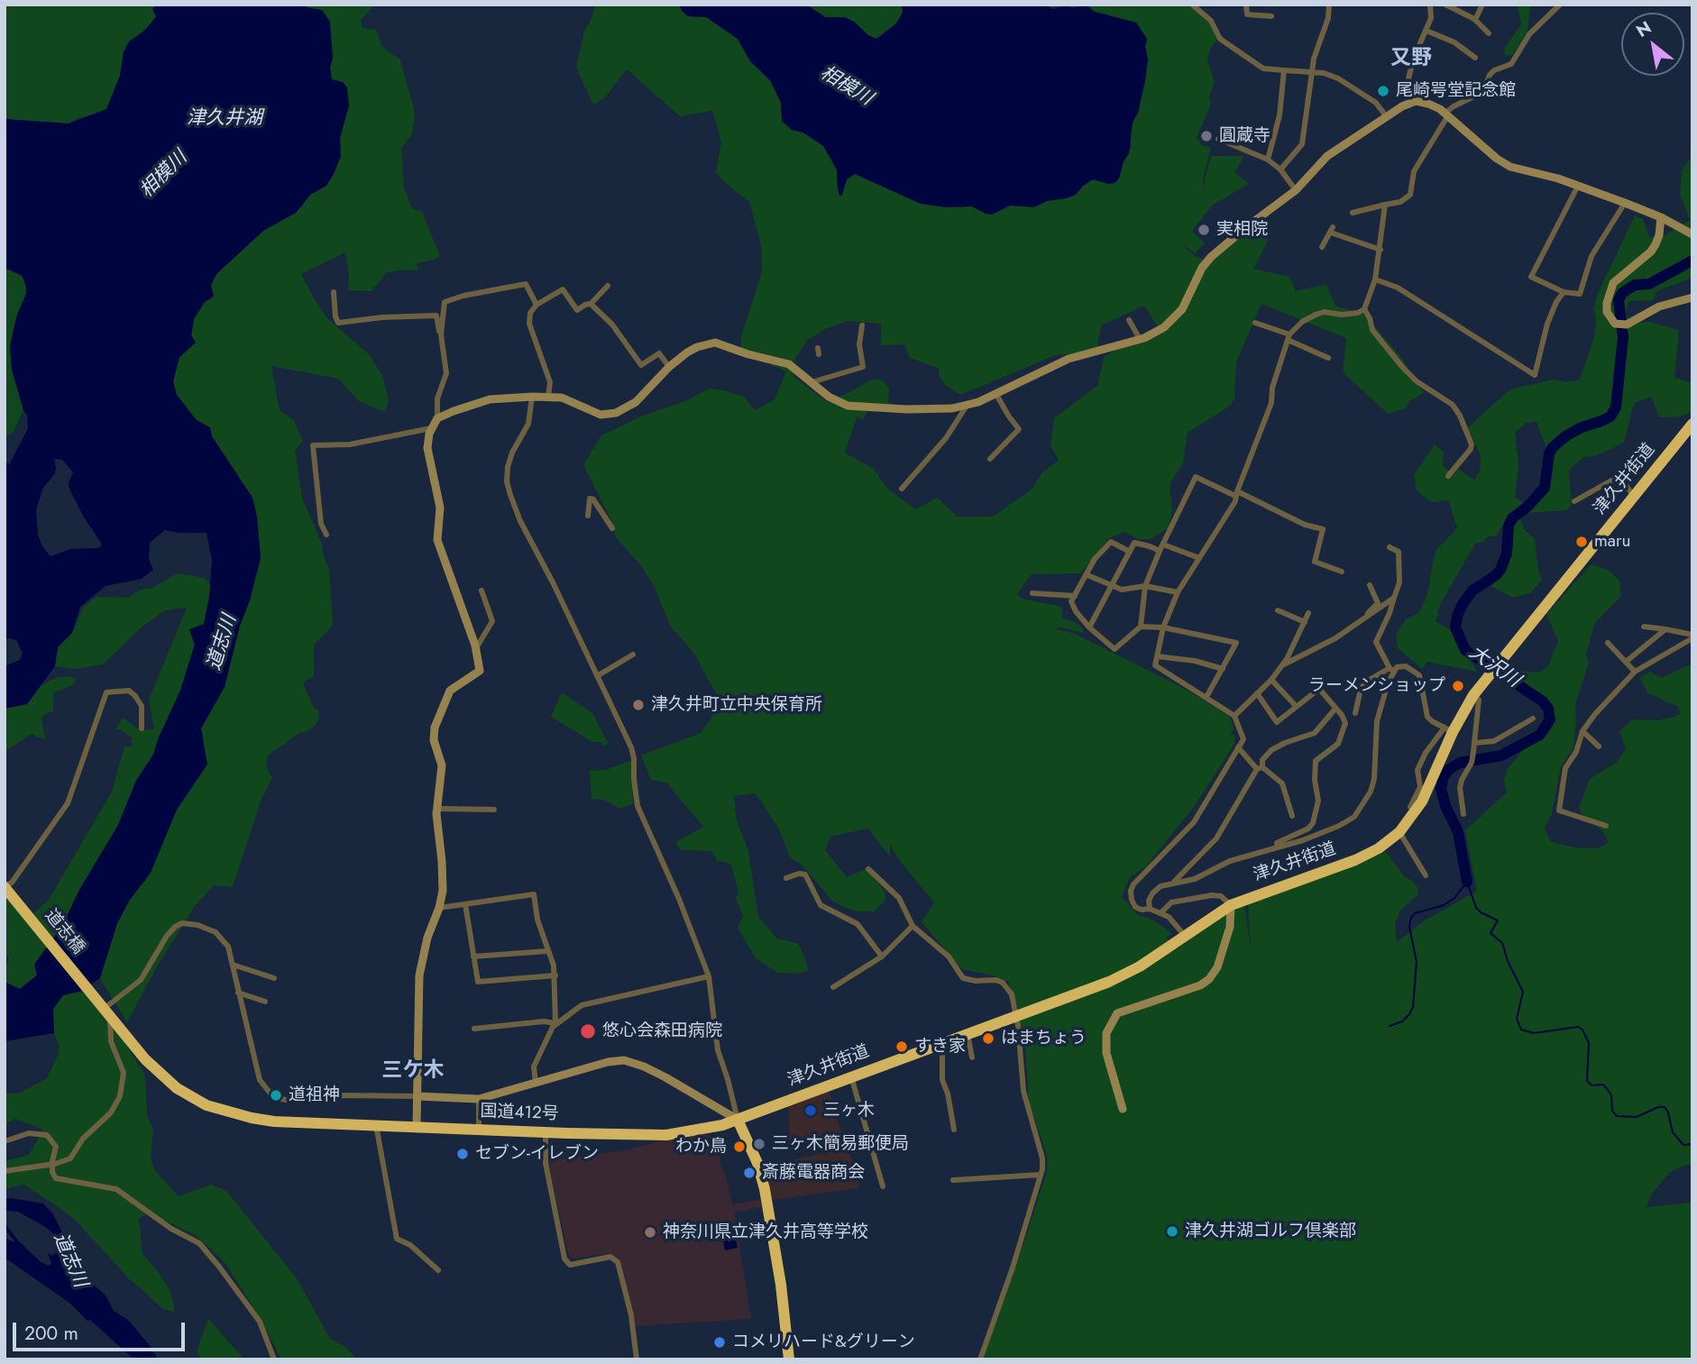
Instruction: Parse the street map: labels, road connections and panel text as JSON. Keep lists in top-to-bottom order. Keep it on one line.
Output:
{"streets":{"highway":["津久井街道","道志橋","国道412号"]},"crossings":[["津久井街道","国道412号"],["道志橋","国道412号"]],"districts":["又野","三ケ木"],"water":["相模川","津久井湖","道志川","大沢川"],"places":["尾崎咢堂記念館","圓蔵寺","実相院","maru","ラーメンショップ","津久井町立中央保育所","悠心会森田病院","はまちょう","すき家","道祖神","三ヶ木","三ヶ木簡易郵便局","わか鳥","セブン-イレブン","斎藤電器商会","津久井湖ゴルフ倶楽部","神奈川県立津久井高等学校","コメリハード&グリーン"],"scale_bar":"200 m","north":"top left"}
